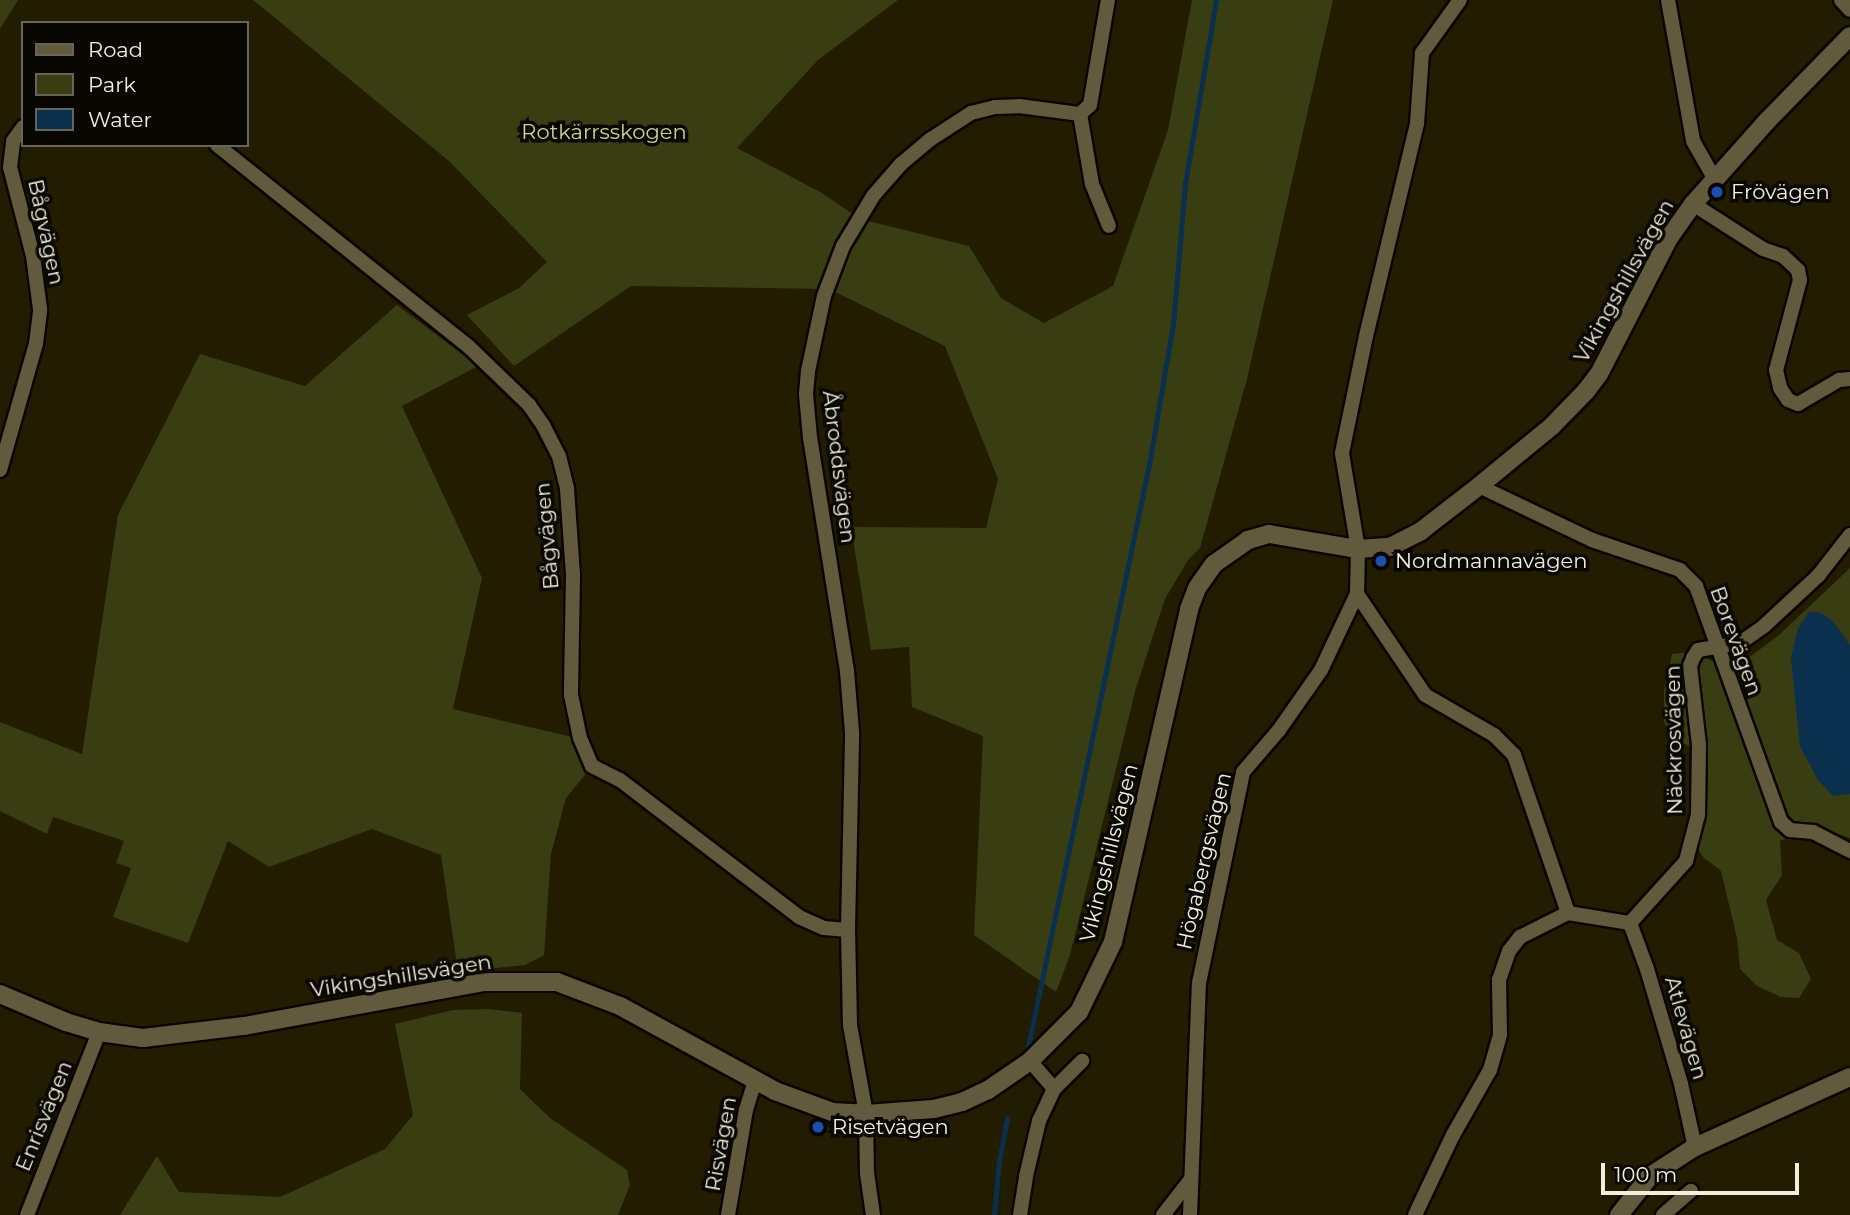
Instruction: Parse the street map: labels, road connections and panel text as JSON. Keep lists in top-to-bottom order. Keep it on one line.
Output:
{"streets":{"street":["Bågvägen","Vikingshillsvägen","Åbroddsvägen","Borevägen","Näckrosvägen","Högabergsvägen","Atlevägen","Enrisvägen","Risvägen"]},"crossings":[["Bågvägen","Åbroddsvägen"],["Vikingshillsvägen","Åbroddsvägen"],["Vikingshillsvägen","Borevägen"],["Vikingshillsvägen","Högabergsvägen"],["Vikingshillsvägen","Enrisvägen"],["Vikingshillsvägen","Risvägen"],["Borevägen","Näckrosvägen"],["Näckrosvägen","Atlevägen"]],"parks":["Rotkärrsskogen"],"places":["Frövägen","Nordmannavägen","Risetvägen"],"legend":["Road","Park","Water"],"scale_bar":"100 m"}
